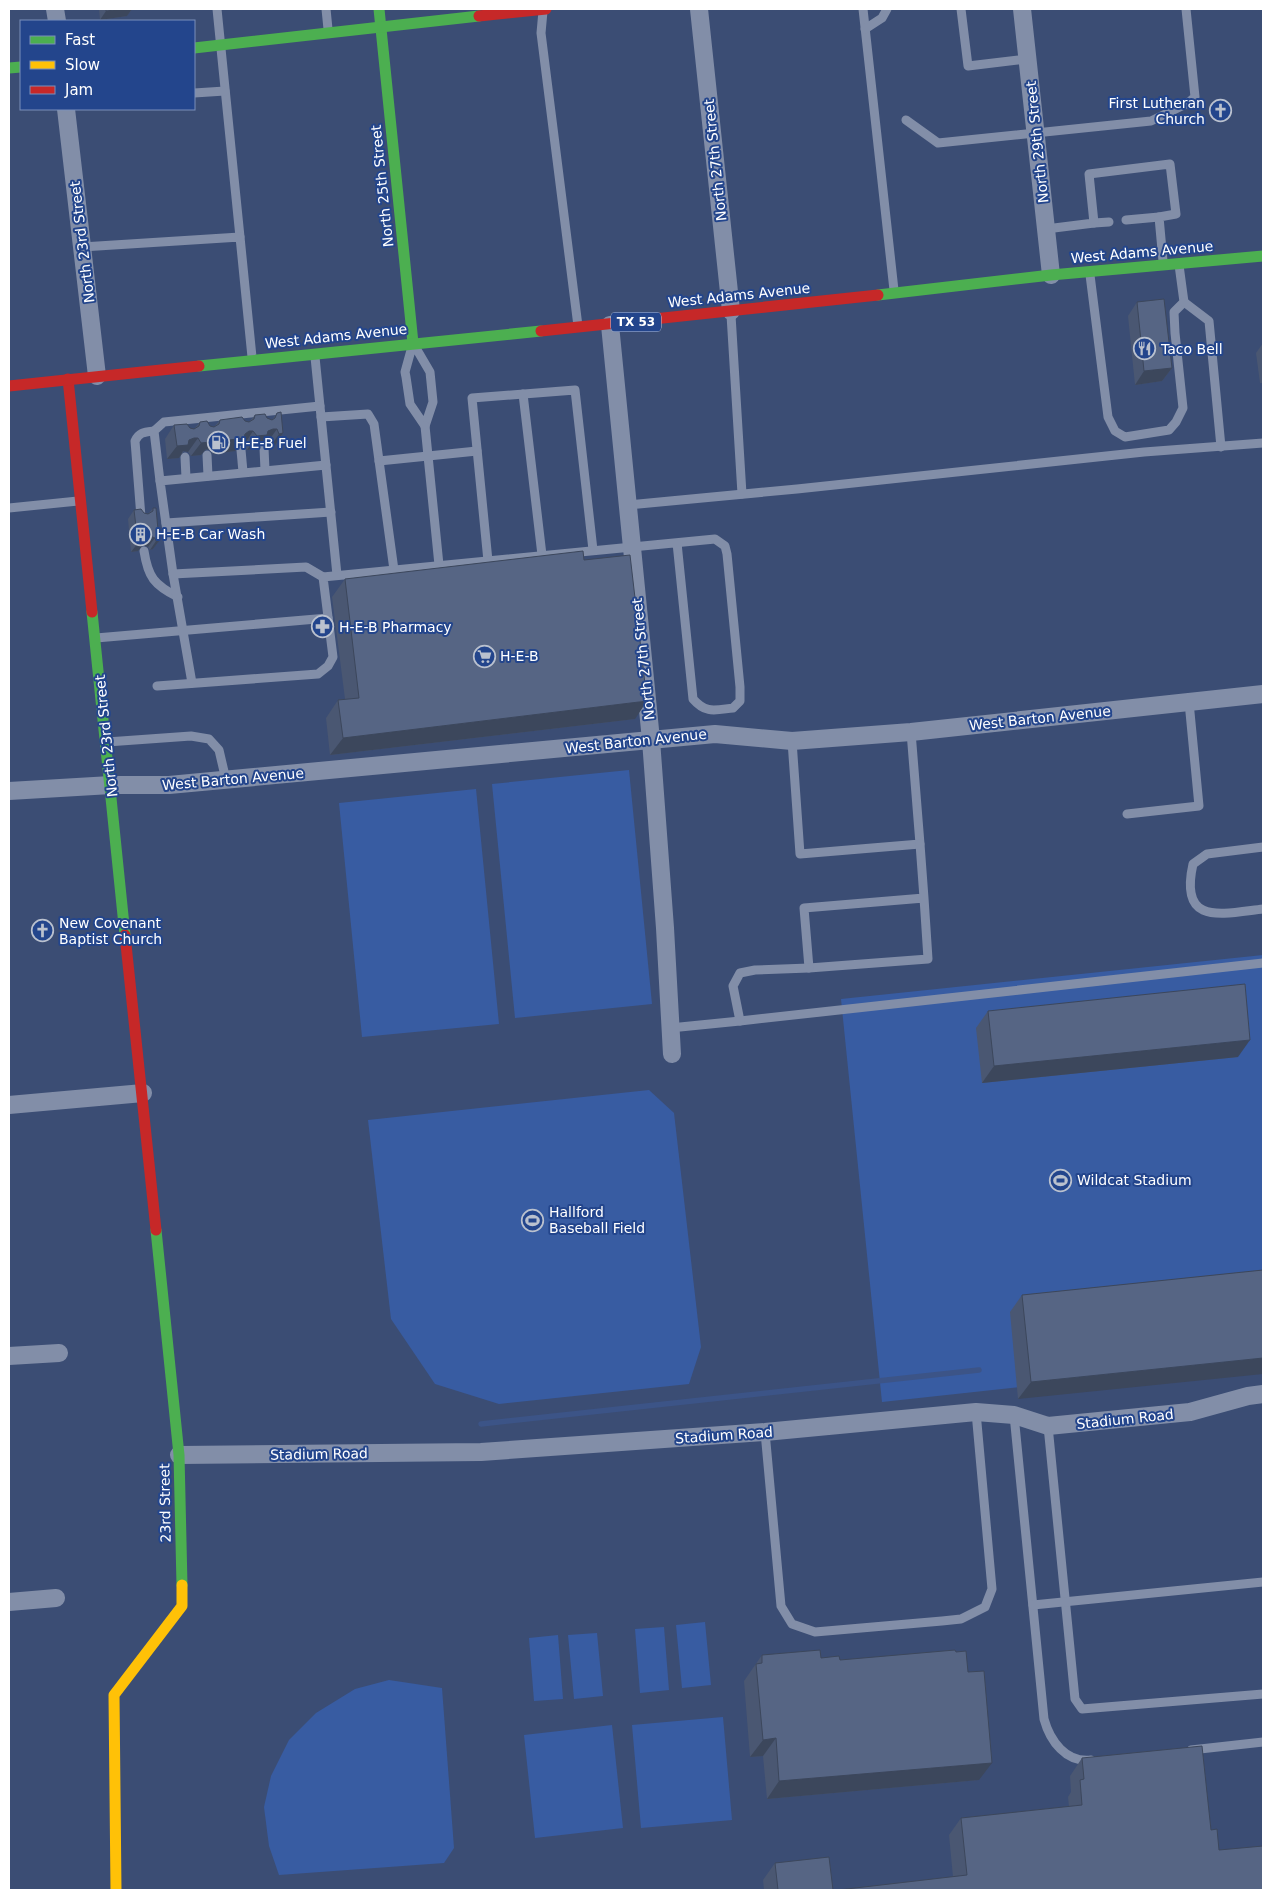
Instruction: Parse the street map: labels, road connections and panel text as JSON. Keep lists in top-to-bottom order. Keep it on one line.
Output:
{"streets":{"street":["North 29th Street","North 27th Street","North 25th Street","North 23rd Street","West Adams Avenue","TX 53","West Barton Avenue","Stadium Road","23rd Street"]},"crossings":[["North 29th Street","West Adams Avenue"],["North 27th Street","West Adams Avenue"],["North 27th Street","West Barton Avenue"],["North 25th Street","West Adams Avenue"],["North 23rd Street","West Adams Avenue"],["North 23rd Street","West Barton Avenue"],["North 23rd Street","23rd Street"],["Stadium Road","23rd Street"]],"places":{"church":["First Lutheran Church","New Covenant Baptist Church"],"restaurant":["Taco Bell"],"fuel station":["H-E-B Fuel"],"building":["H-E-B Car Wash"],"pharmacy":["H-E-B Pharmacy"],"supermarket":["H-E-B"],"sports":["Wildcat Stadium","Hallford Baseball Field"]},"legend":["Fast","Slow","Jam"]}
